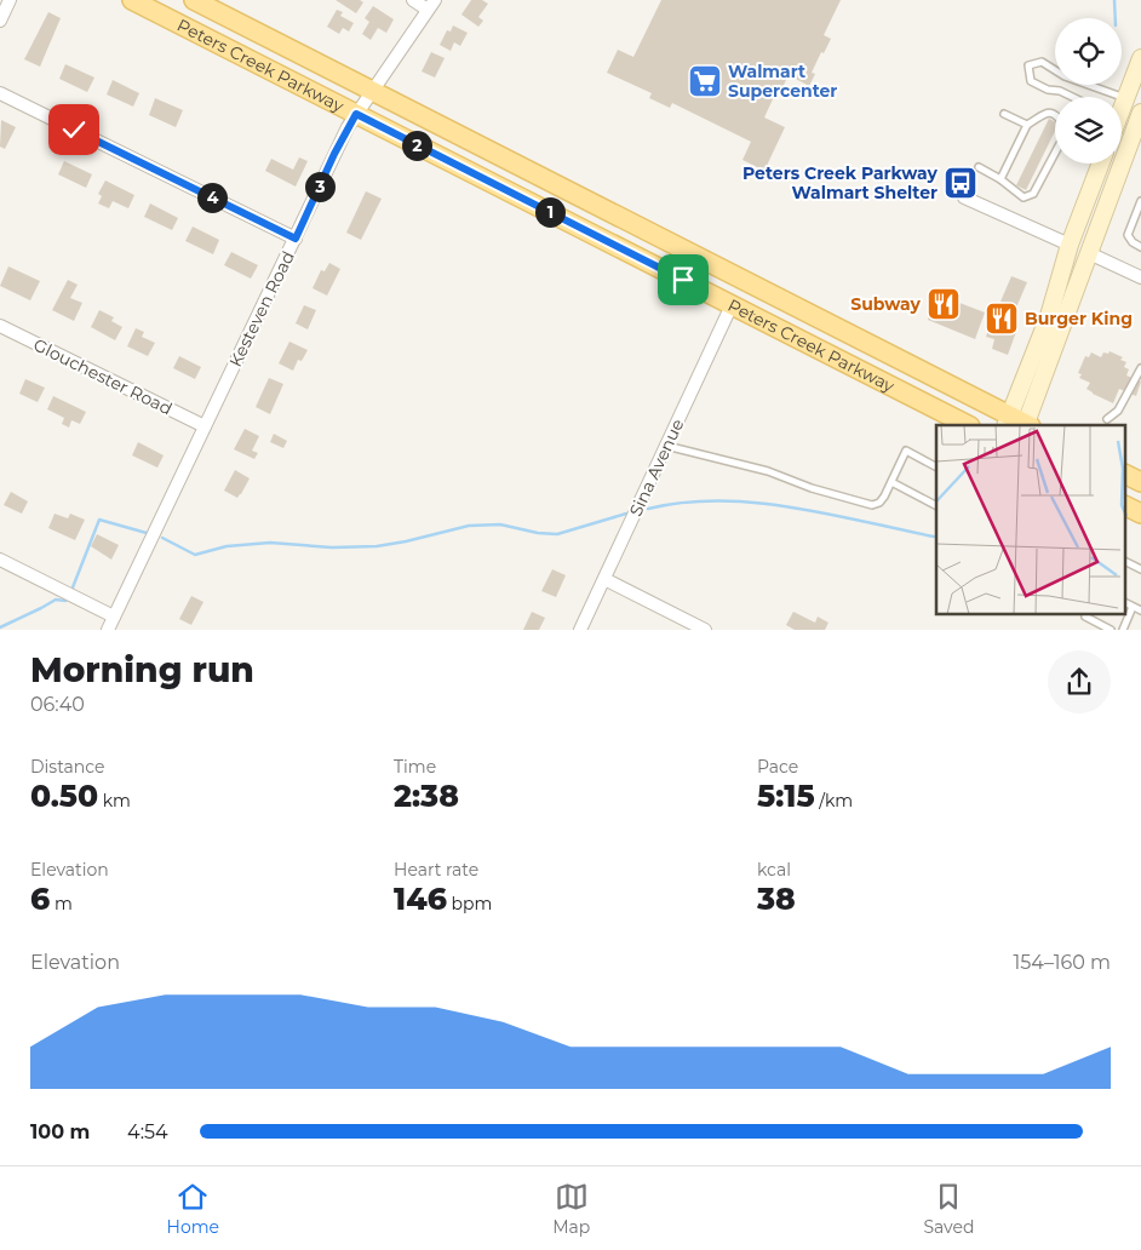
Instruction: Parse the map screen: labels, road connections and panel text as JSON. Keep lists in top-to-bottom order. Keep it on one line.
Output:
{"streets":{"main road":["Peters Creek Parkway"],"street":["Kesteven Road","Glouchester Road","Sina Avenue"]},"crossings":[["Peters Creek Parkway","Kesteven Road"],["Peters Creek Parkway","Sina Avenue"],["Kesteven Road","Glouchester Road"]],"places":{"supermarket":["Walmart Supercenter"],"bus stop":["Peters Creek Parkway Walmart Shelter"],"restaurant":["Subway","Burger King"]},"page":{"pins":["2","3","4","1"],"heading":["Morning run","06:40"],"stats":[["Distance","0.50 km"],["Time","2:38"],["Pace","5:15 /km"],["Elevation","6 m"],["Heart rate","146 bpm"],["kcal","38"]],"chart":["Elevation","154–160 m"],"list":[{"name":"100 m","note":"4:54"}],"tabs":["Home","Map","Saved"]}}
